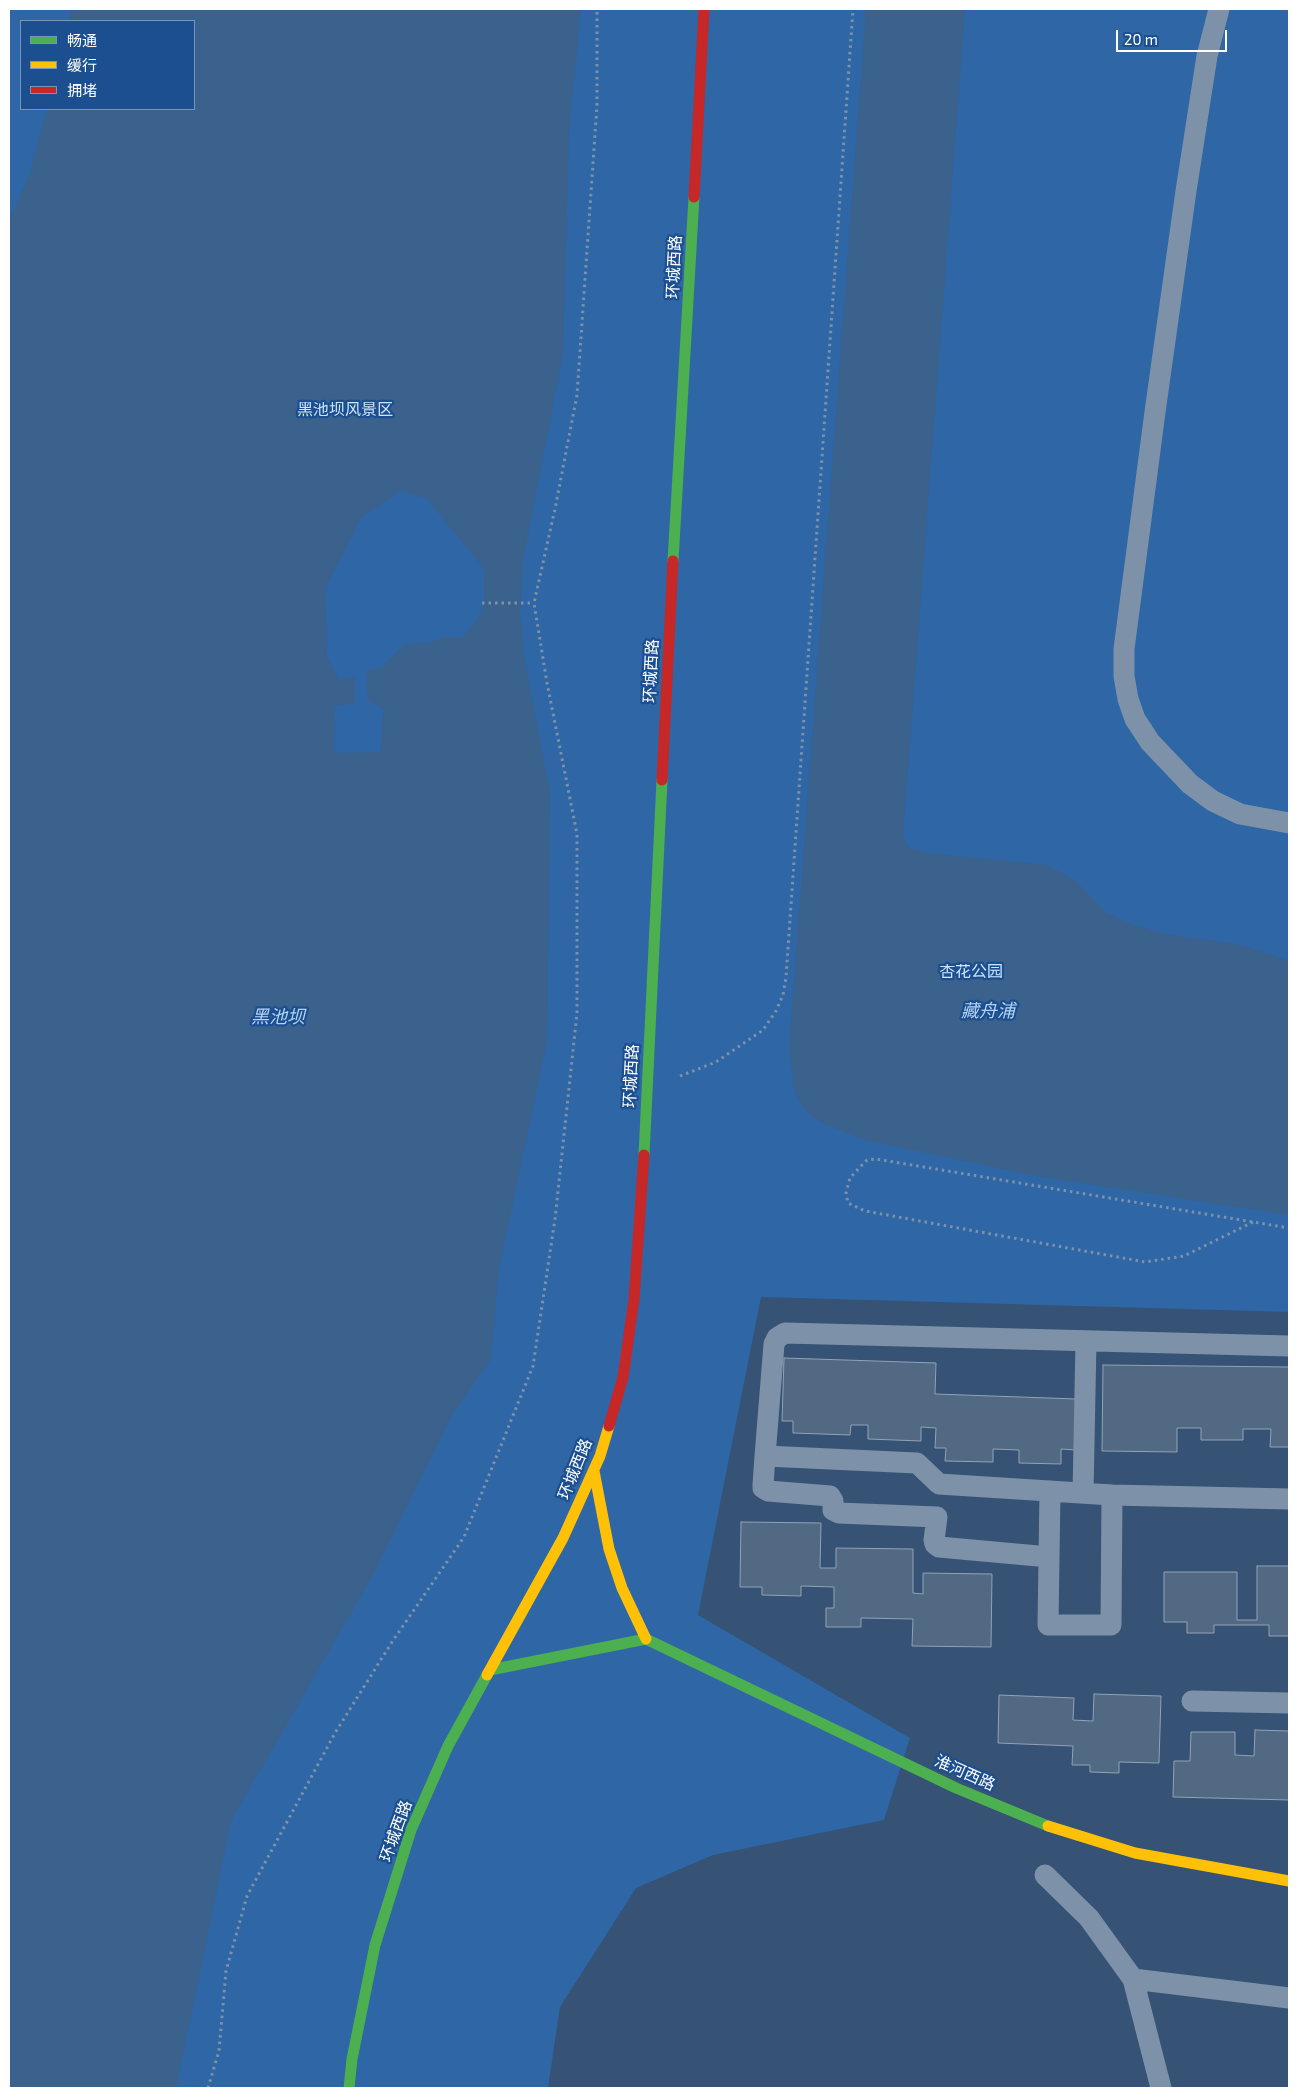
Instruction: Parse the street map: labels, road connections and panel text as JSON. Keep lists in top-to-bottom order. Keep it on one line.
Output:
{"streets":{"street":["环城西路","淮河西路"]},"water":["藏舟浦","黑池坝"],"parks":["黑池坝风景区","杏花公园"],"legend":["畅通","缓行","拥堵"],"scale_bar":"20 m"}
